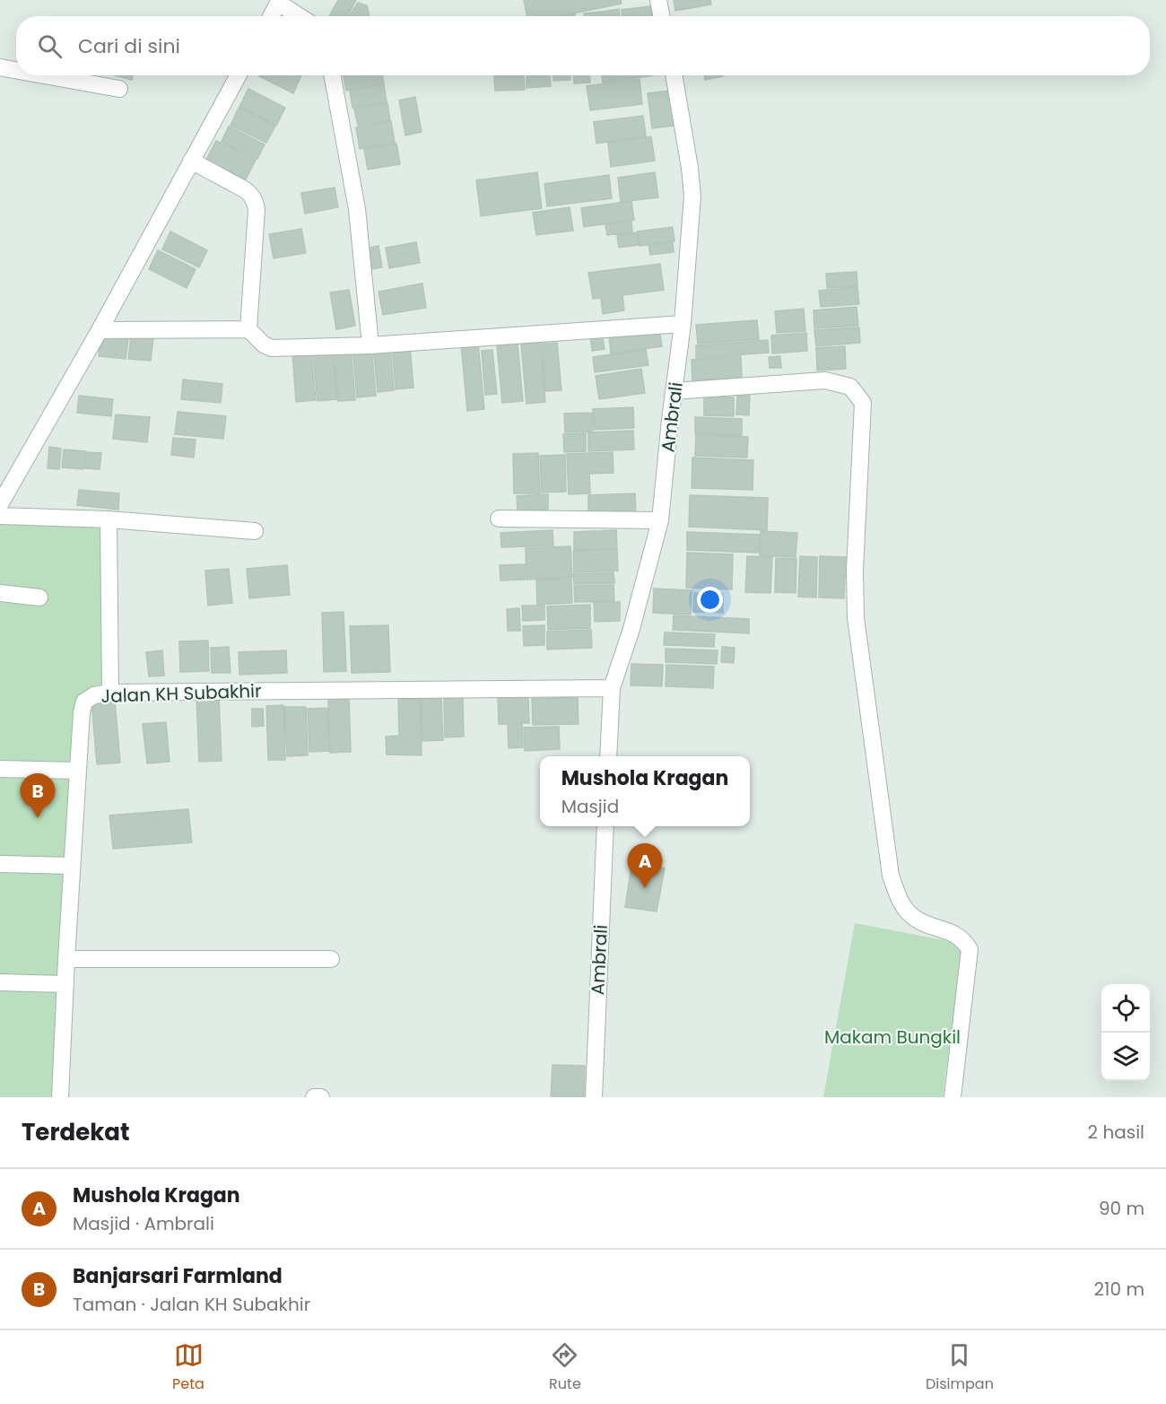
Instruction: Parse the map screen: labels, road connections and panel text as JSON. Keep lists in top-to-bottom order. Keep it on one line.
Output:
{"streets":{"street":["Ambrali","Jalan KH Subakhir"]},"crossings":[["Ambrali","Jalan KH Subakhir"]],"parks":["Makam Bungkil"],"page":{"search":"Cari di sini","popup":["Mushola Kragan","Masjid"],"pins":["B","A"],"heading":["Terdekat","2 hasil"],"list":[{"mark":"A","name":"Mushola Kragan","note":"Masjid · Ambrali","value":"90 m"},{"mark":"B","name":"Banjarsari Farmland","note":"Taman · Jalan KH Subakhir","value":"210 m"}],"nav":["Peta","Rute","Disimpan"]}}
